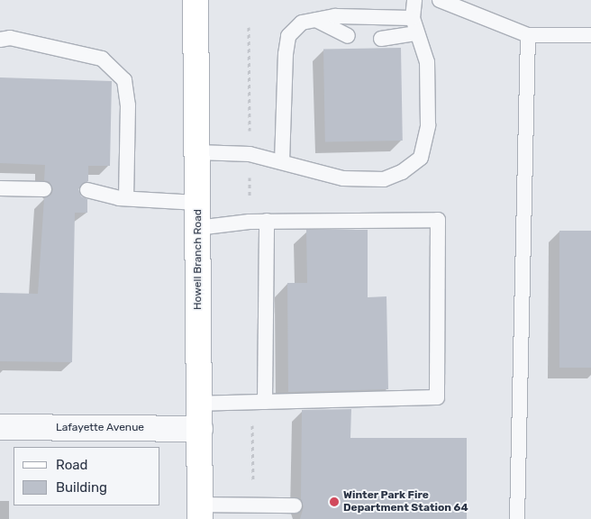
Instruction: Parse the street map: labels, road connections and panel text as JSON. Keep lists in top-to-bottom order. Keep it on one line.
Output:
{"streets":{"main road":["Howell Branch Road"],"street":["Lafayette Avenue"]},"crossings":[["Howell Branch Road","Lafayette Avenue"]],"places":["Winter Park Fire Department Station 64"],"legend":["Road","Building"]}
